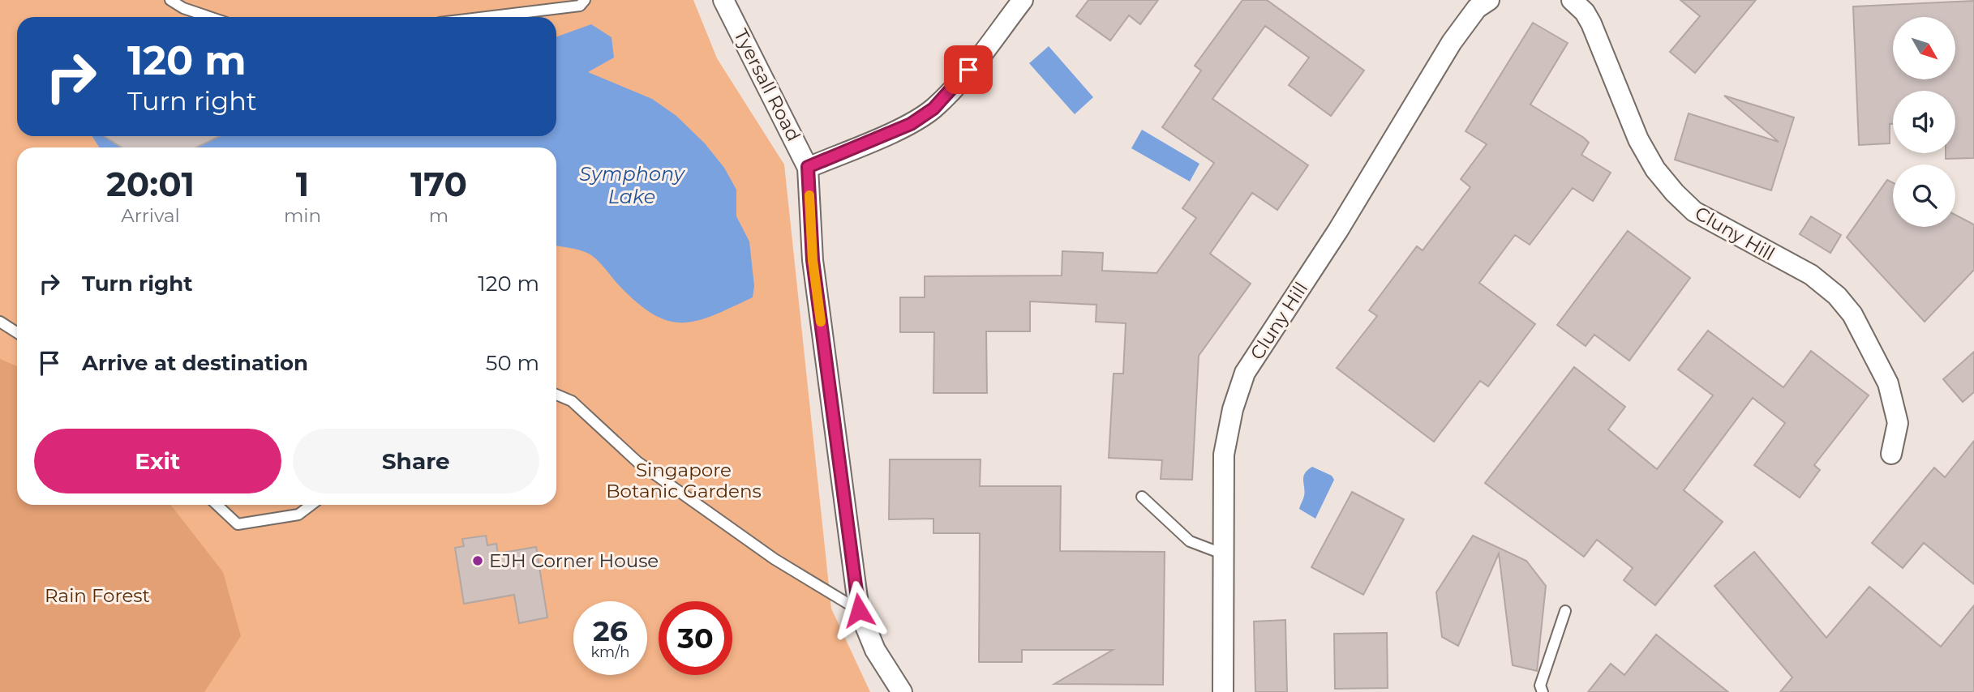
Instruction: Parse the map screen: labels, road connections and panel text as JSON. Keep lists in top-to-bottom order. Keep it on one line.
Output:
{"streets":{"street":["Tyersall Road","Cluny Hill"]},"water":["Symphony Lake"],"parks":["Singapore Botanic Gardens","Rain Forest"],"places":["EJH Corner House"],"north":"bottom right","page":{"turn":["120 m","Turn right"],"eta":["20:01","Arrival","1","min","170","m"],"list":[{"name":"Turn right","value":"120 m"},{"name":"Arrive at destination","value":"50 m"}],"buttons":["Exit","Share"],"speed":"26 km/h","limit":"30"}}
